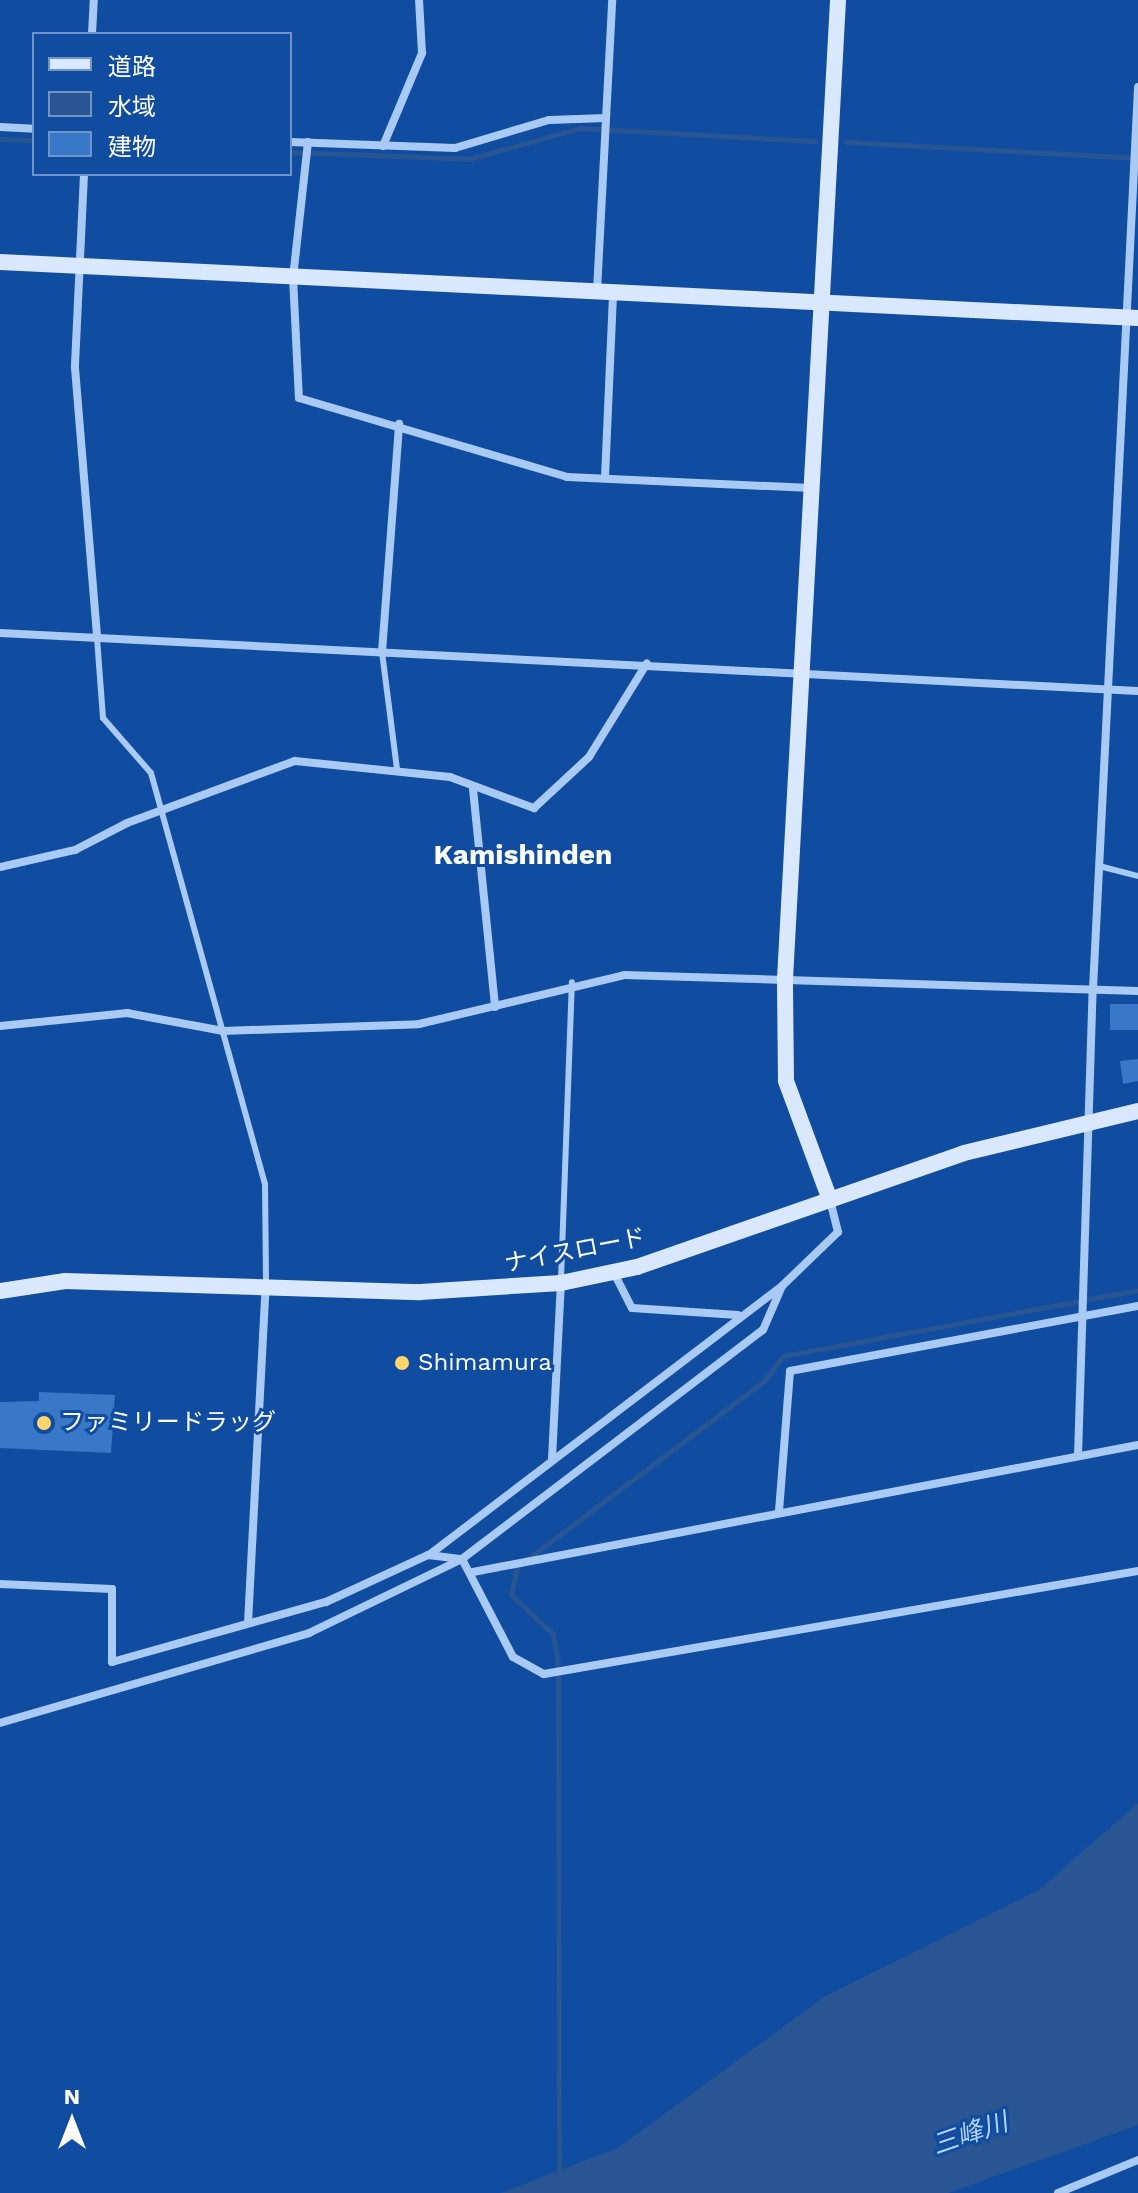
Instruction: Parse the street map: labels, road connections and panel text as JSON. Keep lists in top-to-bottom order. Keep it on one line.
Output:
{"streets":{"street":["ナイスロード"]},"districts":["Kamishinden"],"water":["三峰川"],"places":["Shimamura","ファミリードラッグ"],"legend":["道路","水域","建物"],"north":"top"}
